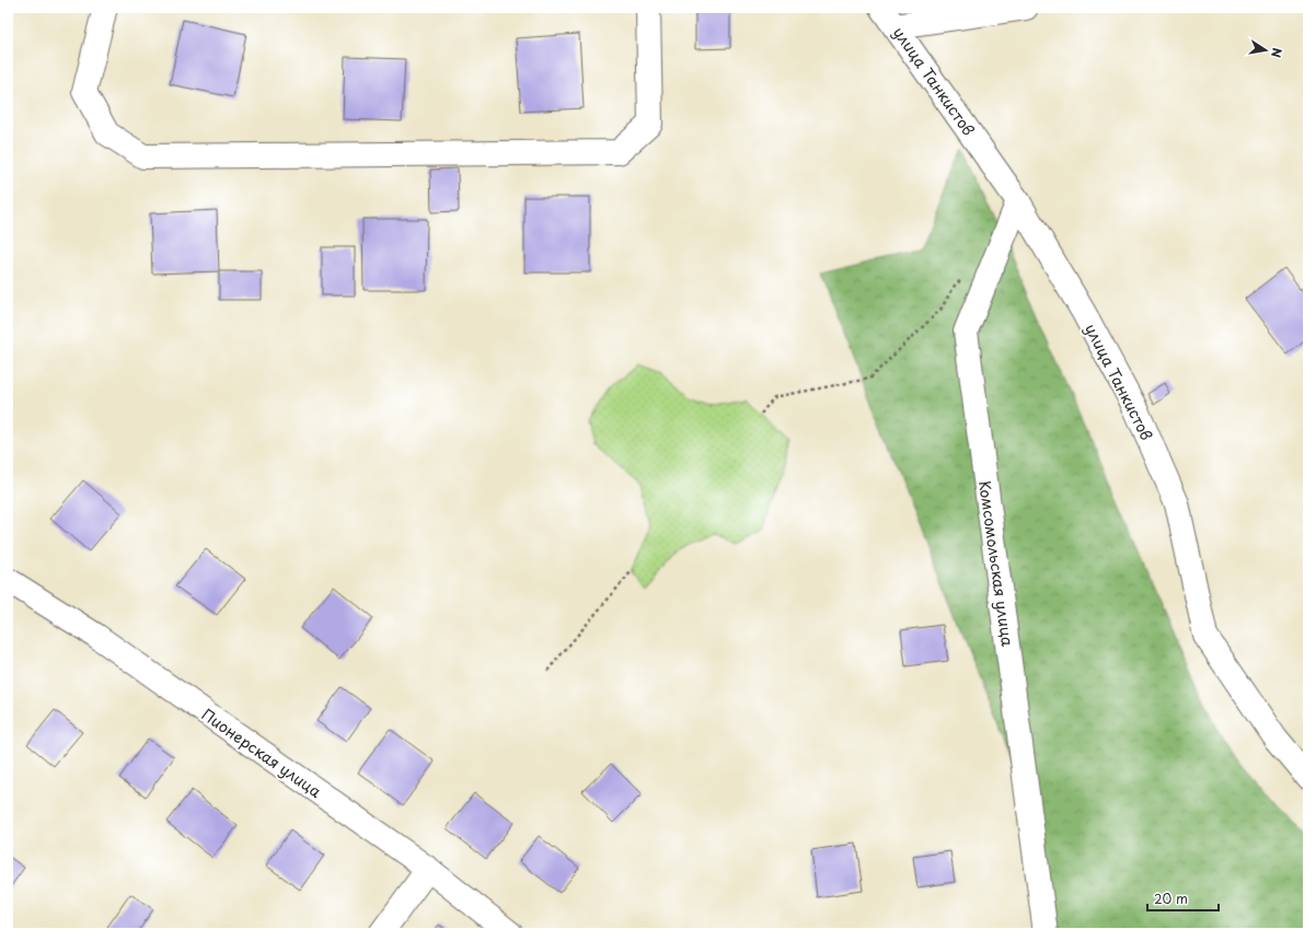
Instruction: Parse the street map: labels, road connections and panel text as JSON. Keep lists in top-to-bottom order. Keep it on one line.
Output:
{"streets":{"street":["улица Танкистов","Комсомольская улица","Пионерская улица"]},"crossings":[["улица Танкистов","Комсомольская улица"]],"scale_bar":"20 m","north":"right"}
